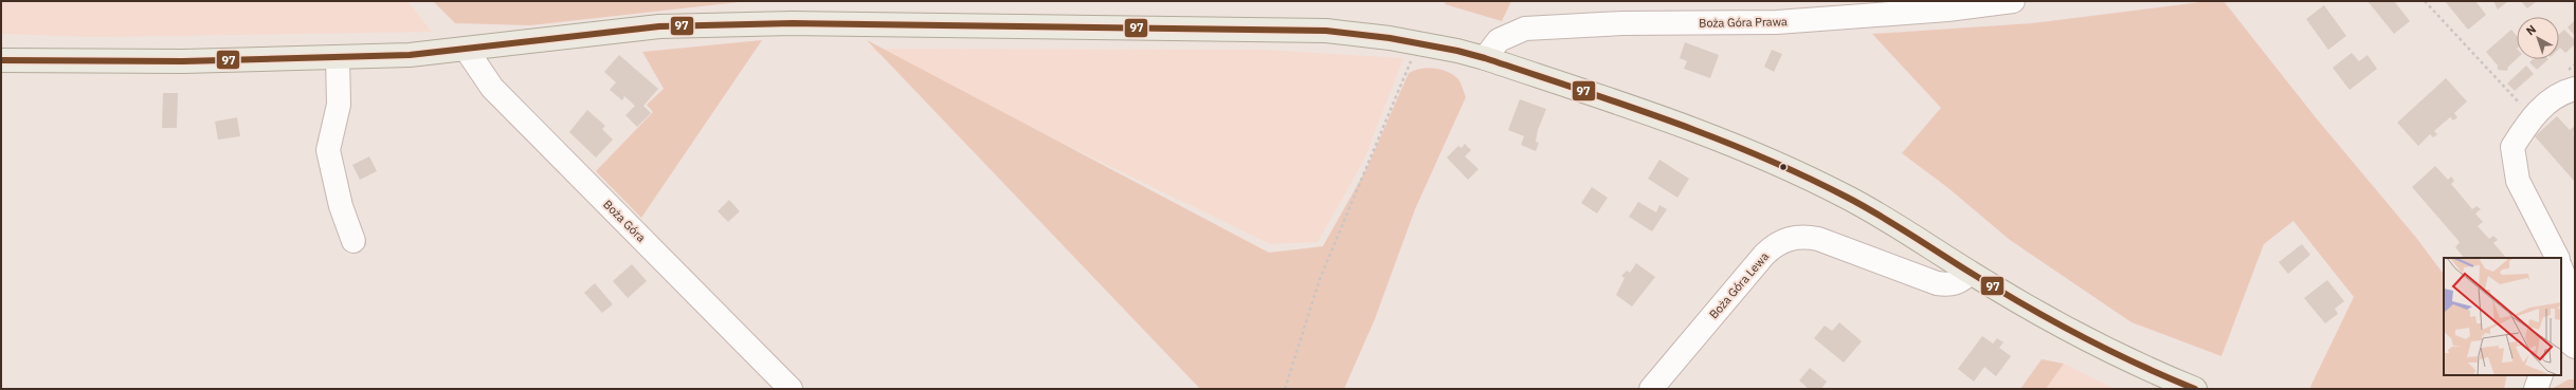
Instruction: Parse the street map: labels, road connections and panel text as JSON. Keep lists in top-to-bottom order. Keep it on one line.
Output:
{"streets":{"street":["Boża Góra Prawa","Boża Góra","Boża Góra Lewa"]},"lines":["transit line 97"],"north":"top left"}
